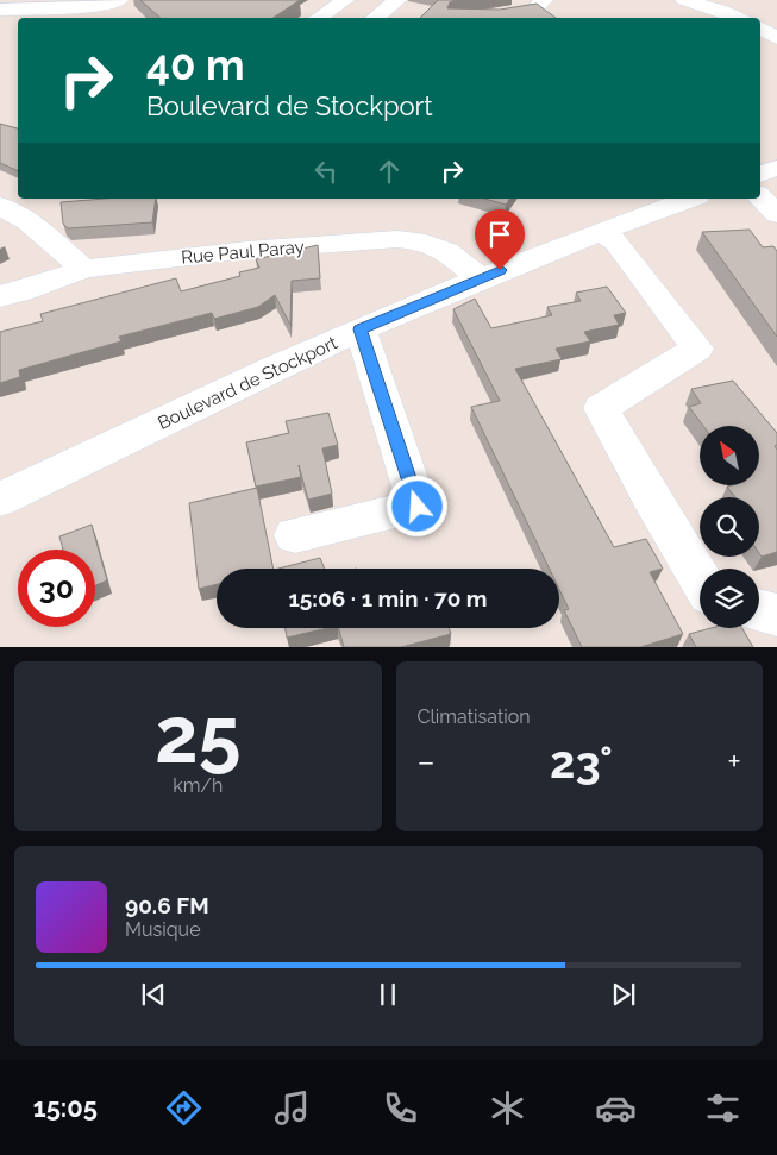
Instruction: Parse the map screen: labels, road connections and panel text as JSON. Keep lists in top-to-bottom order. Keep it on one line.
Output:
{"streets":{"street":["Rue Paul Paray","Boulevard de Stockport"]},"crossings":[["Rue Paul Paray","Boulevard de Stockport"]],"north":"top left","page":{"turn":["40 m","Boulevard de Stockport"],"limit":"30","trip":"15:06 · 1 min · 70 m","tile":[["25","km/h"],"Climatisation"],"heat":["−","23°","+"],"song":["90.6 FM","Musique"],"tabs":"15:05"}}
